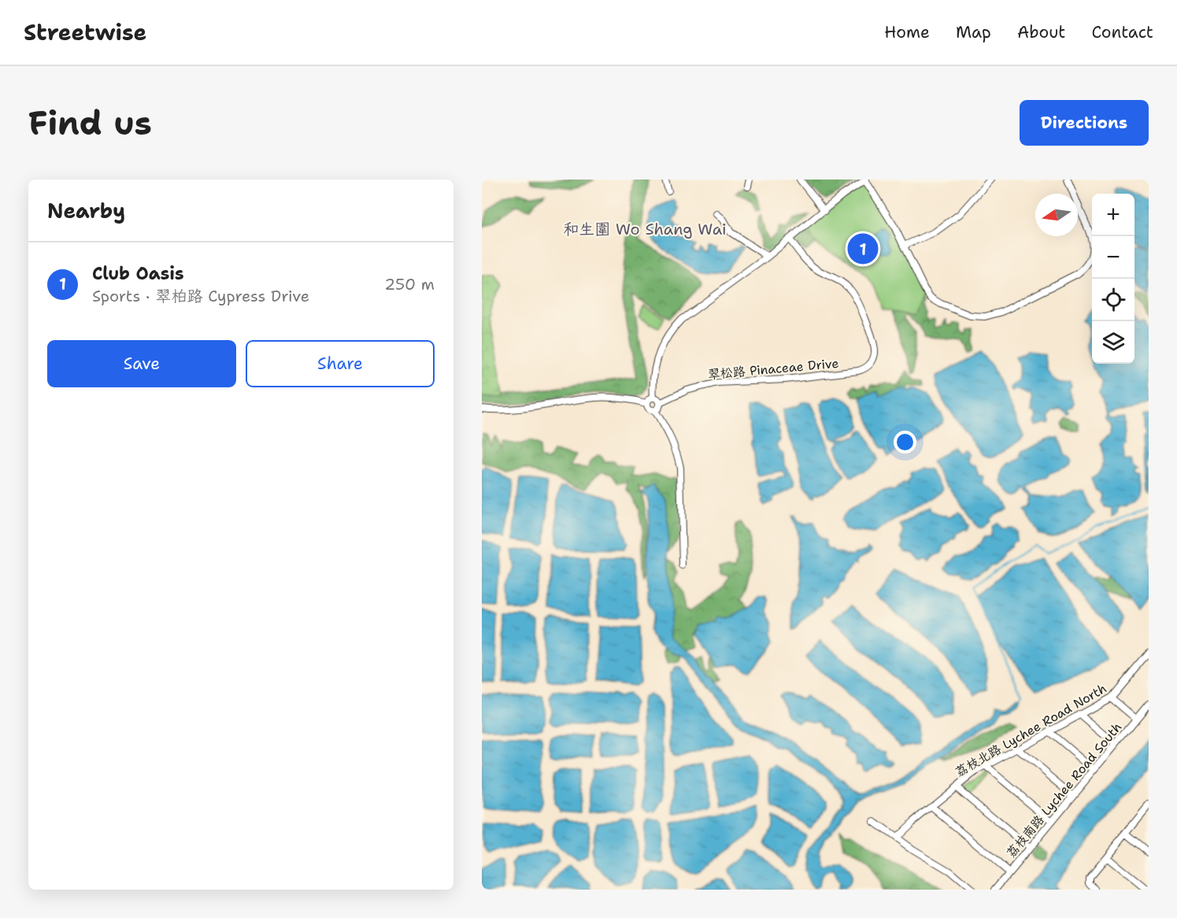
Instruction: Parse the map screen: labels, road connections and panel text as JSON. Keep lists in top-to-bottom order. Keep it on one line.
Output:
{"streets":{"street":["翠松路 Pinaceae Drive","荔枝北路 Lychee Road North","荔枝南路 Lychee Road South"]},"districts":["和生圍 Wo Shang Wai"],"north":"left","page":{"header":"Streetwise","nav":["Home","Map","About","Contact"],"buttons":["Directions",["Save","Share"]],"title":"Find us","heading":"Nearby","map_buttons":["+","−"],"pins":"1","list":[{"mark":"1","name":"Club Oasis","note":"Sports · 翠柏路 Cypress Drive","value":"250 m"}]}}
